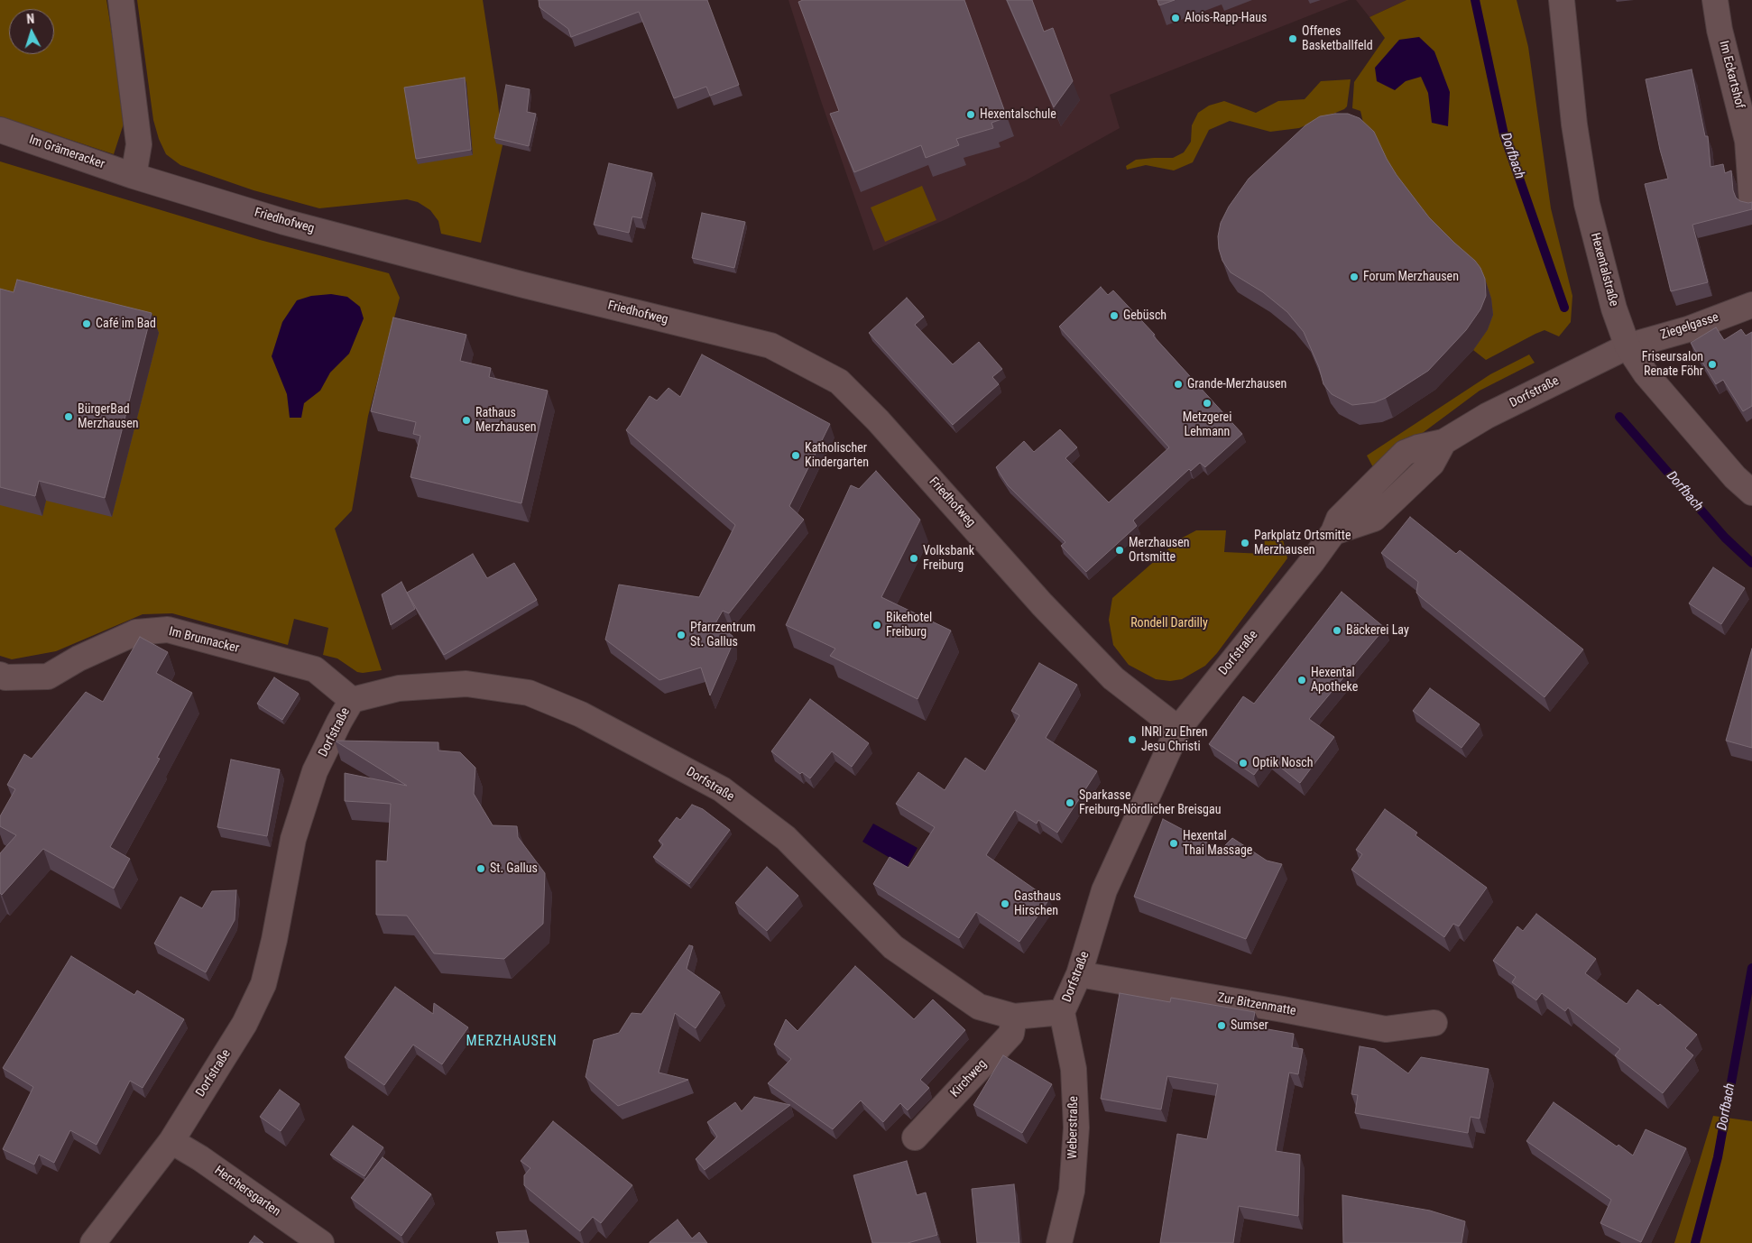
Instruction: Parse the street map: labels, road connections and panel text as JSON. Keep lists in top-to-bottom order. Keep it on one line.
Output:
{"streets":{"street":["Im Eckartshof","Im Grämeracker","Friedhofweg","Hexentalstraße","Ziegelgasse","Dorfstraße","Im Brunnacker","Zur Bitzenmatte","Kirchweg","Weberstraße","Herchersgarten"]},"crossings":[["Im Grämeracker","Friedhofweg"],["Friedhofweg","Dorfstraße"],["Hexentalstraße","Ziegelgasse"],["Hexentalstraße","Dorfstraße"],["Ziegelgasse","Dorfstraße"],["Dorfstraße","Im Brunnacker"],["Dorfstraße","Zur Bitzenmatte"],["Dorfstraße","Kirchweg"],["Dorfstraße","Weberstraße"],["Dorfstraße","Herchersgarten"]],"districts":["MERZHAUSEN"],"water":["Dorfbach"],"parks":["Rondell Dardilly"],"places":["Alois-Rapp-Haus","Offenes Basketballfeld","Hexentalschule","Forum Merzhausen","Gebüsch","Café im Bad","Friseursalon Renate Föhr","Grande-Merzhausen","Metzgerei Lehmann","BürgerBad Merzhausen","Rathaus Merzhausen","Katholischer Kindergarten","Parkplatz Ortsmitte Merzhausen","Merzhausen Ortsmitte","Volksbank Freiburg","Bikehotel Freiburg","Bäckerei Lay","Pfarrzentrum St. Gallus","Hexental Apotheke","INRI zu Ehren Jesu Christi","Optik Nosch","Sparkasse Freiburg-Nördlicher Breisgau","Hexental Thai Massage","St. Gallus","Gasthaus Hirschen","Sumser"],"north":"top"}
